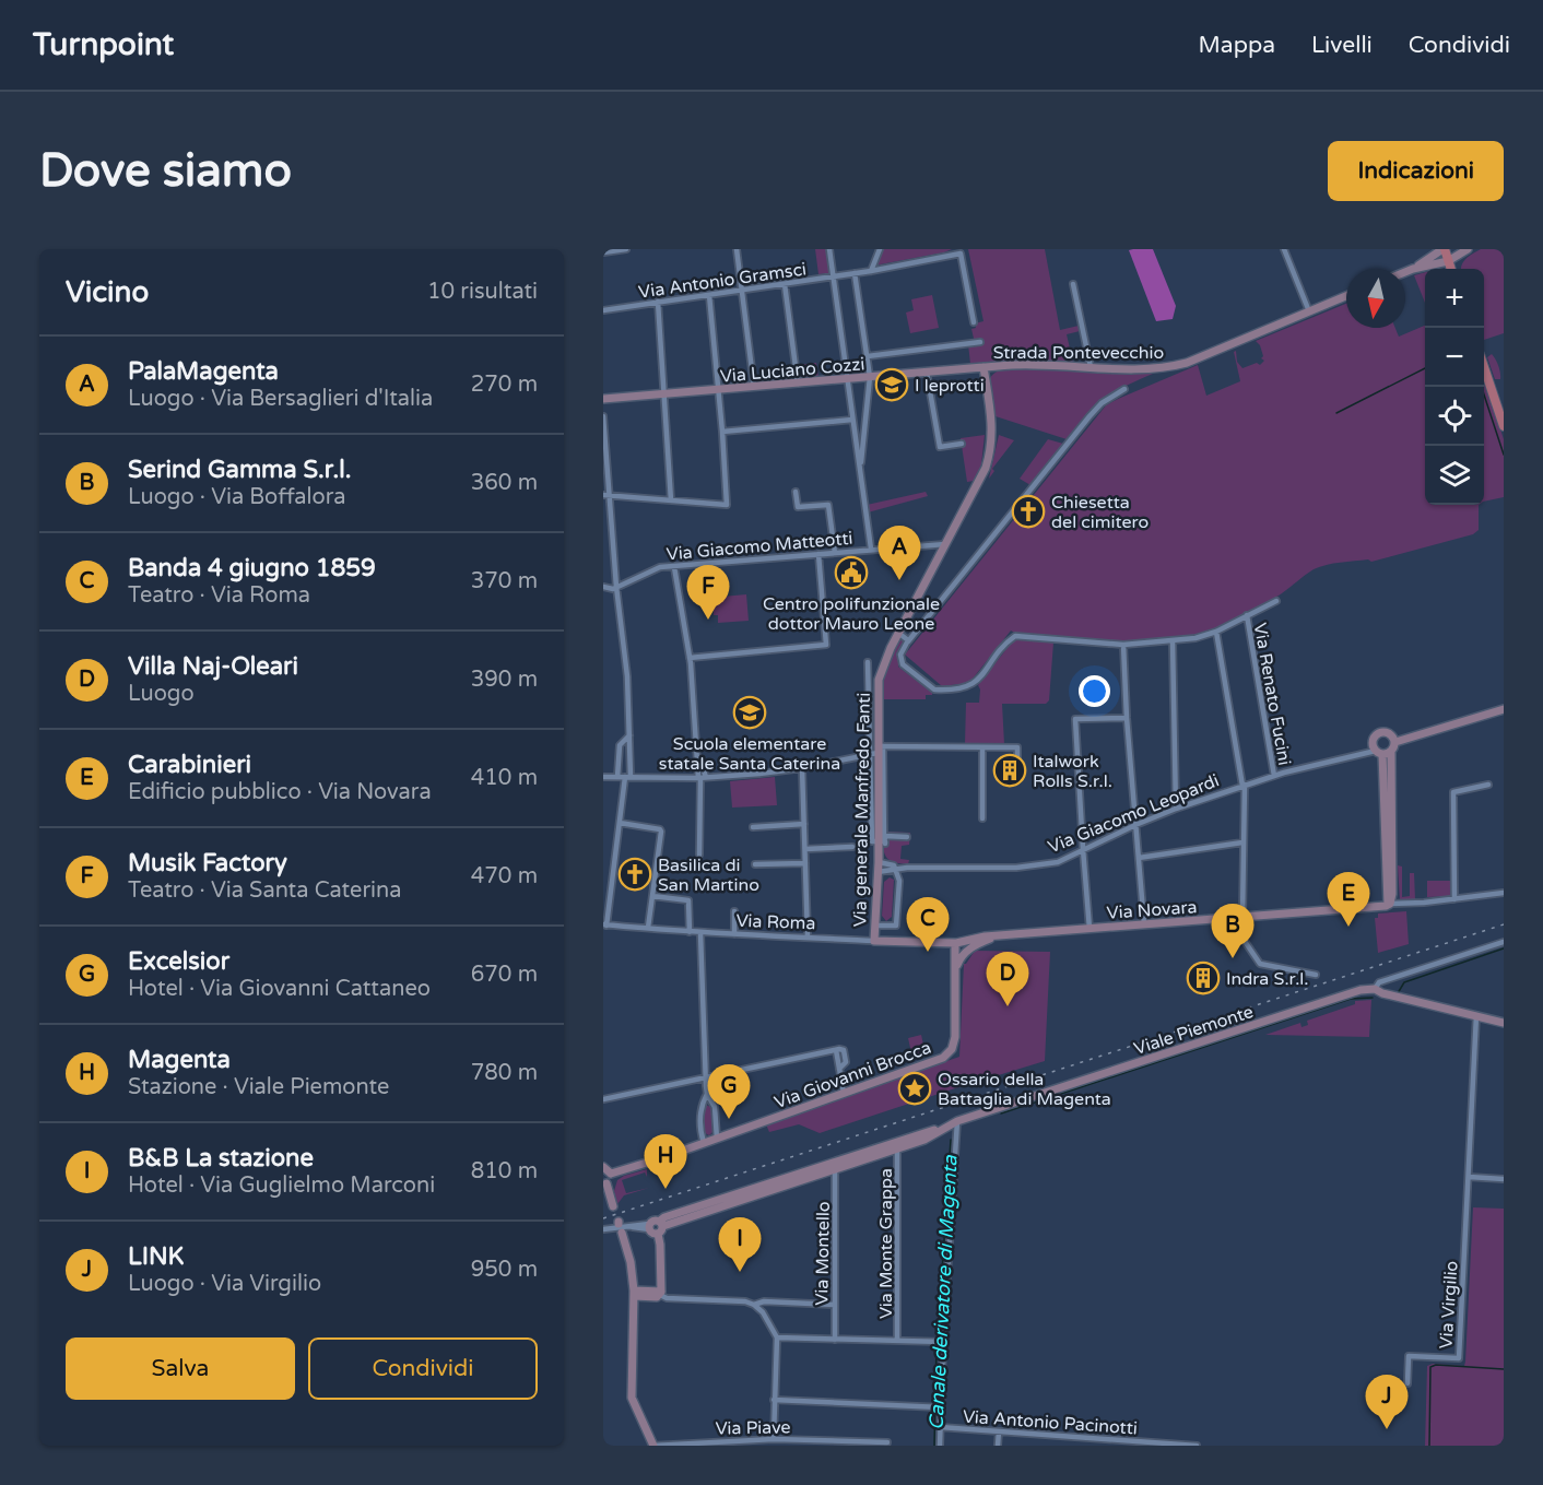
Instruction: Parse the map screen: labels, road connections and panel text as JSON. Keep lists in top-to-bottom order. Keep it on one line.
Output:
{"streets":{"street":["Via Antonio Gramsci","Strada Pontevecchio","Via Luciano Cozzi","Via Giacomo Matteotti","Via Renato Fucini","Via generale Manfredo Fanti","Via Giacomo Leopardi","Via Novara","Via Roma","Viale Piemonte","Via Giovanni Brocca","Via Monte Grappa","Via Montello","Via Virgilio","Via Antonio Pacinotti","Via Piave"]},"crossings":[["Strada Pontevecchio","Via Luciano Cozzi"],["Via Renato Fucini","Via Giacomo Leopardi"],["Via generale Manfredo Fanti","Via Giacomo Leopardi"],["Via generale Manfredo Fanti","Via Roma"],["Via Novara","Via Roma"],["Via Novara","Via Giovanni Brocca"],["Via Roma","Via Giovanni Brocca"],["Viale Piemonte","Via Monte Grappa"],["Viale Piemonte","Via Montello"]],"water":["Canale derivatore di Magenta"],"places":{"school or university":["I leprotti","Scuola elementare statale Santa Caterina"],"church":["Chiesetta del cimitero","Basilica di San Martino"],"public building":["Centro polifunzionale dottor Mauro Leone"],"building":["Italwork Rolls S.r.l.","Indra S.r.l."],"place":["Ossario della Battaglia di Magenta"]},"north":"bottom","page":{"header":"Turnpoint","nav":["Mappa","Livelli","Condividi"],"buttons":["Indicazioni",["Salva","Condividi"]],"title":"Dove siamo","heading":["Vicino","10 risultati"],"map_buttons":["+","−"],"list":[{"mark":"A","name":"PalaMagenta","note":"Luogo · Via Bersaglieri d'Italia","value":"270 m"},{"mark":"B","name":"Serind Gamma S.r.l.","note":"Luogo · Via Boffalora","value":"360 m"},{"mark":"C","name":"Banda 4 giugno 1859","note":"Teatro · Via Roma","value":"370 m"},{"mark":"D","name":"Villa Naj-Oleari","note":"Luogo","value":"390 m"},{"mark":"E","name":"Carabinieri","note":"Edificio pubblico · Via Novara","value":"410 m"},{"mark":"F","name":"Musik Factory","note":"Teatro · Via Santa Caterina","value":"470 m"},{"mark":"G","name":"Excelsior","note":"Hotel · Via Giovanni Cattaneo","value":"670 m"},{"mark":"H","name":"Magenta","note":"Stazione · Viale Piemonte","value":"780 m"},{"mark":"I","name":"B&B La stazione","note":"Hotel · Via Guglielmo Marconi","value":"810 m"},{"mark":"J","name":"LINK","note":"Luogo · Via Virgilio","value":"950 m"}],"pins":["A","F","E","C","B","D","G","H","I","J"]}}
